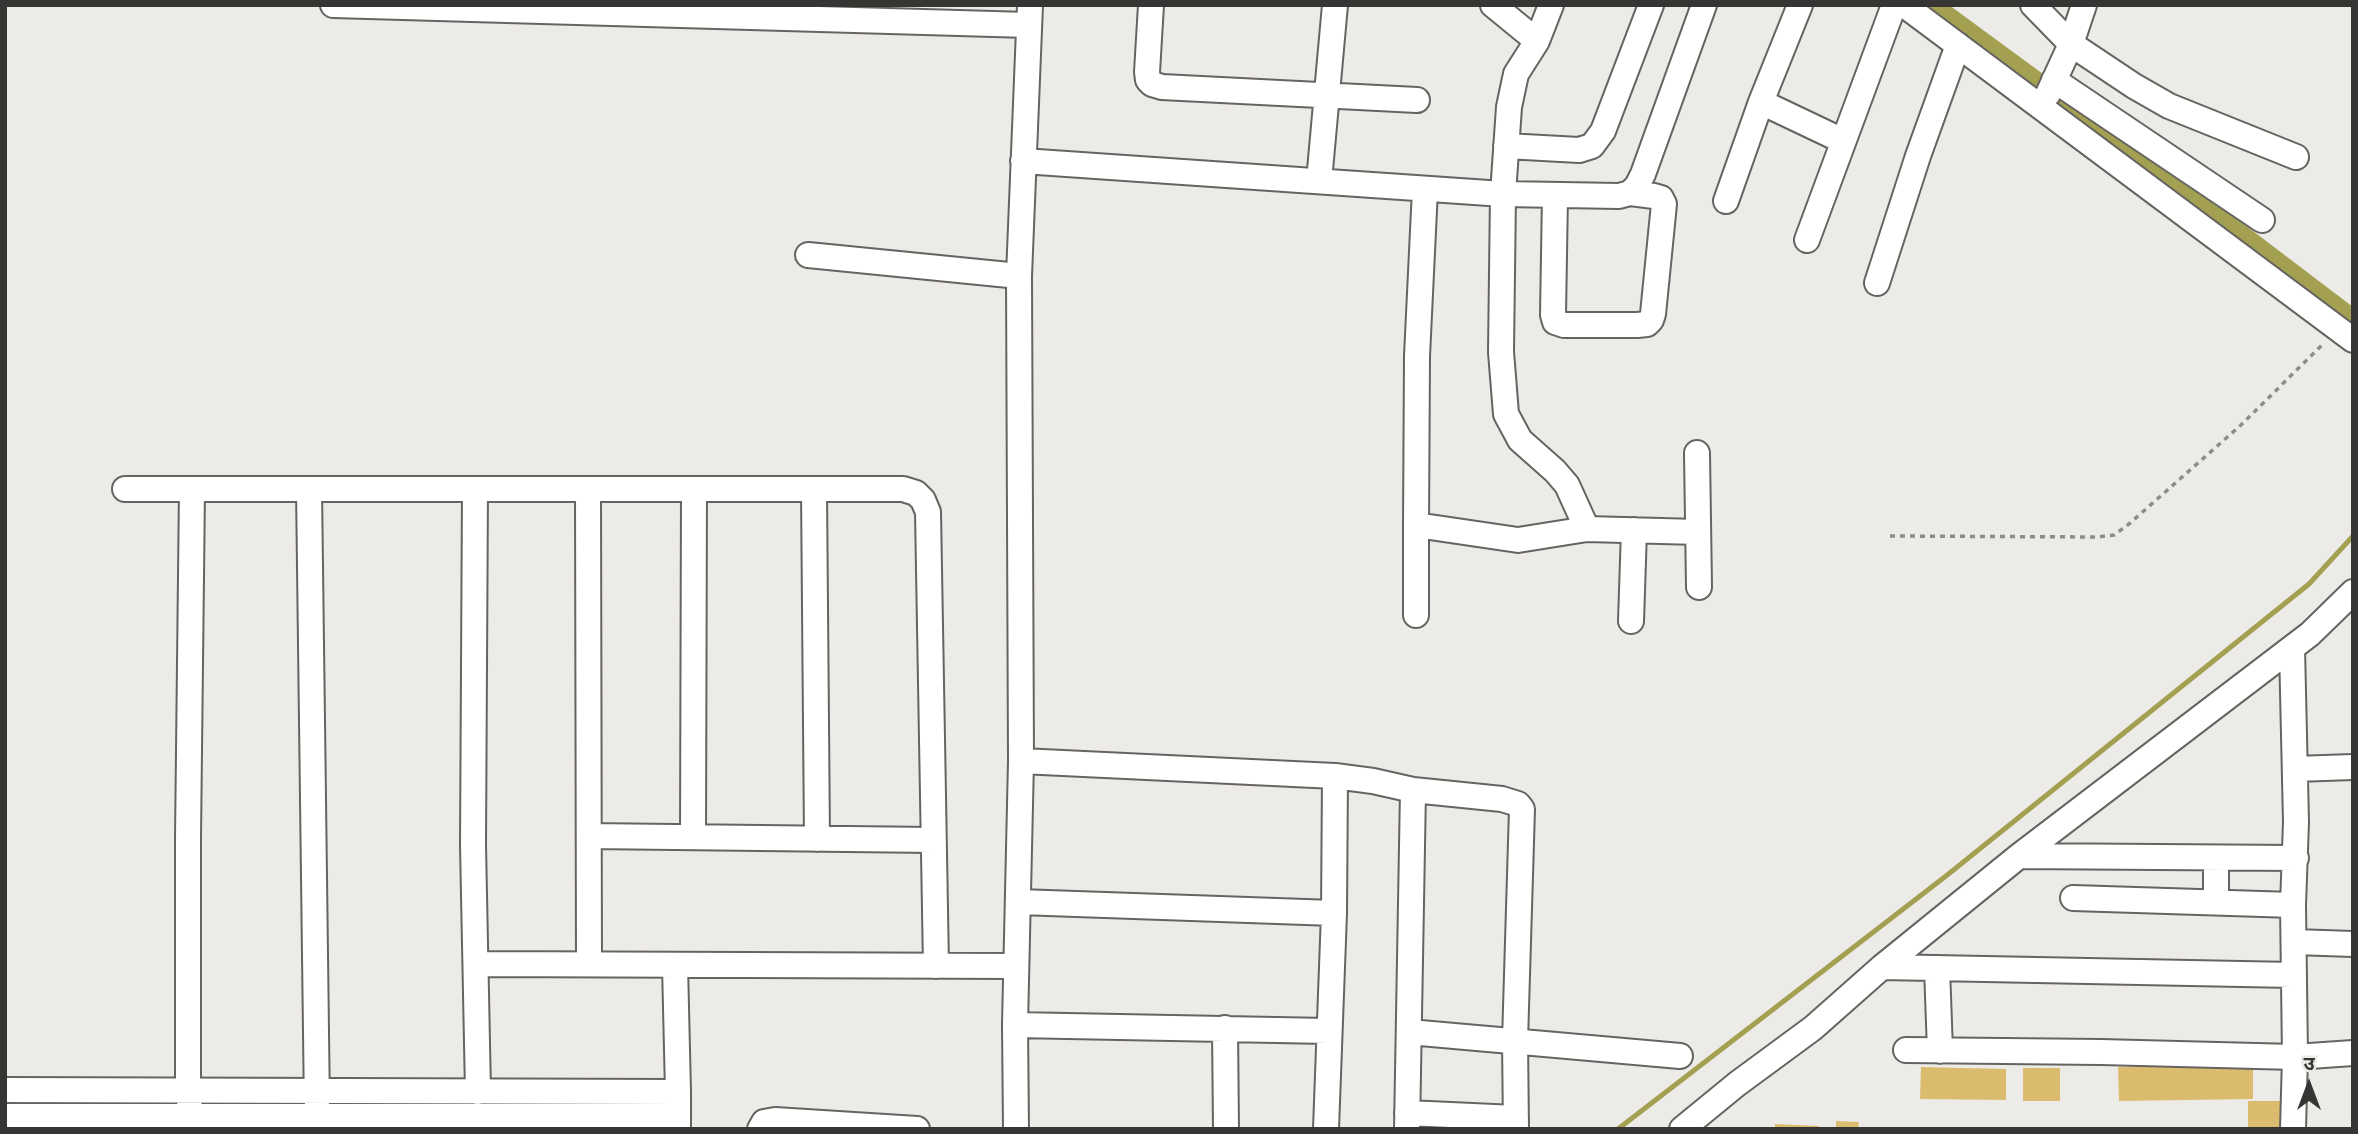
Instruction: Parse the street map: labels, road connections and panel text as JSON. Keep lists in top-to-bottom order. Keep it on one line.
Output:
{"north":"top"}
